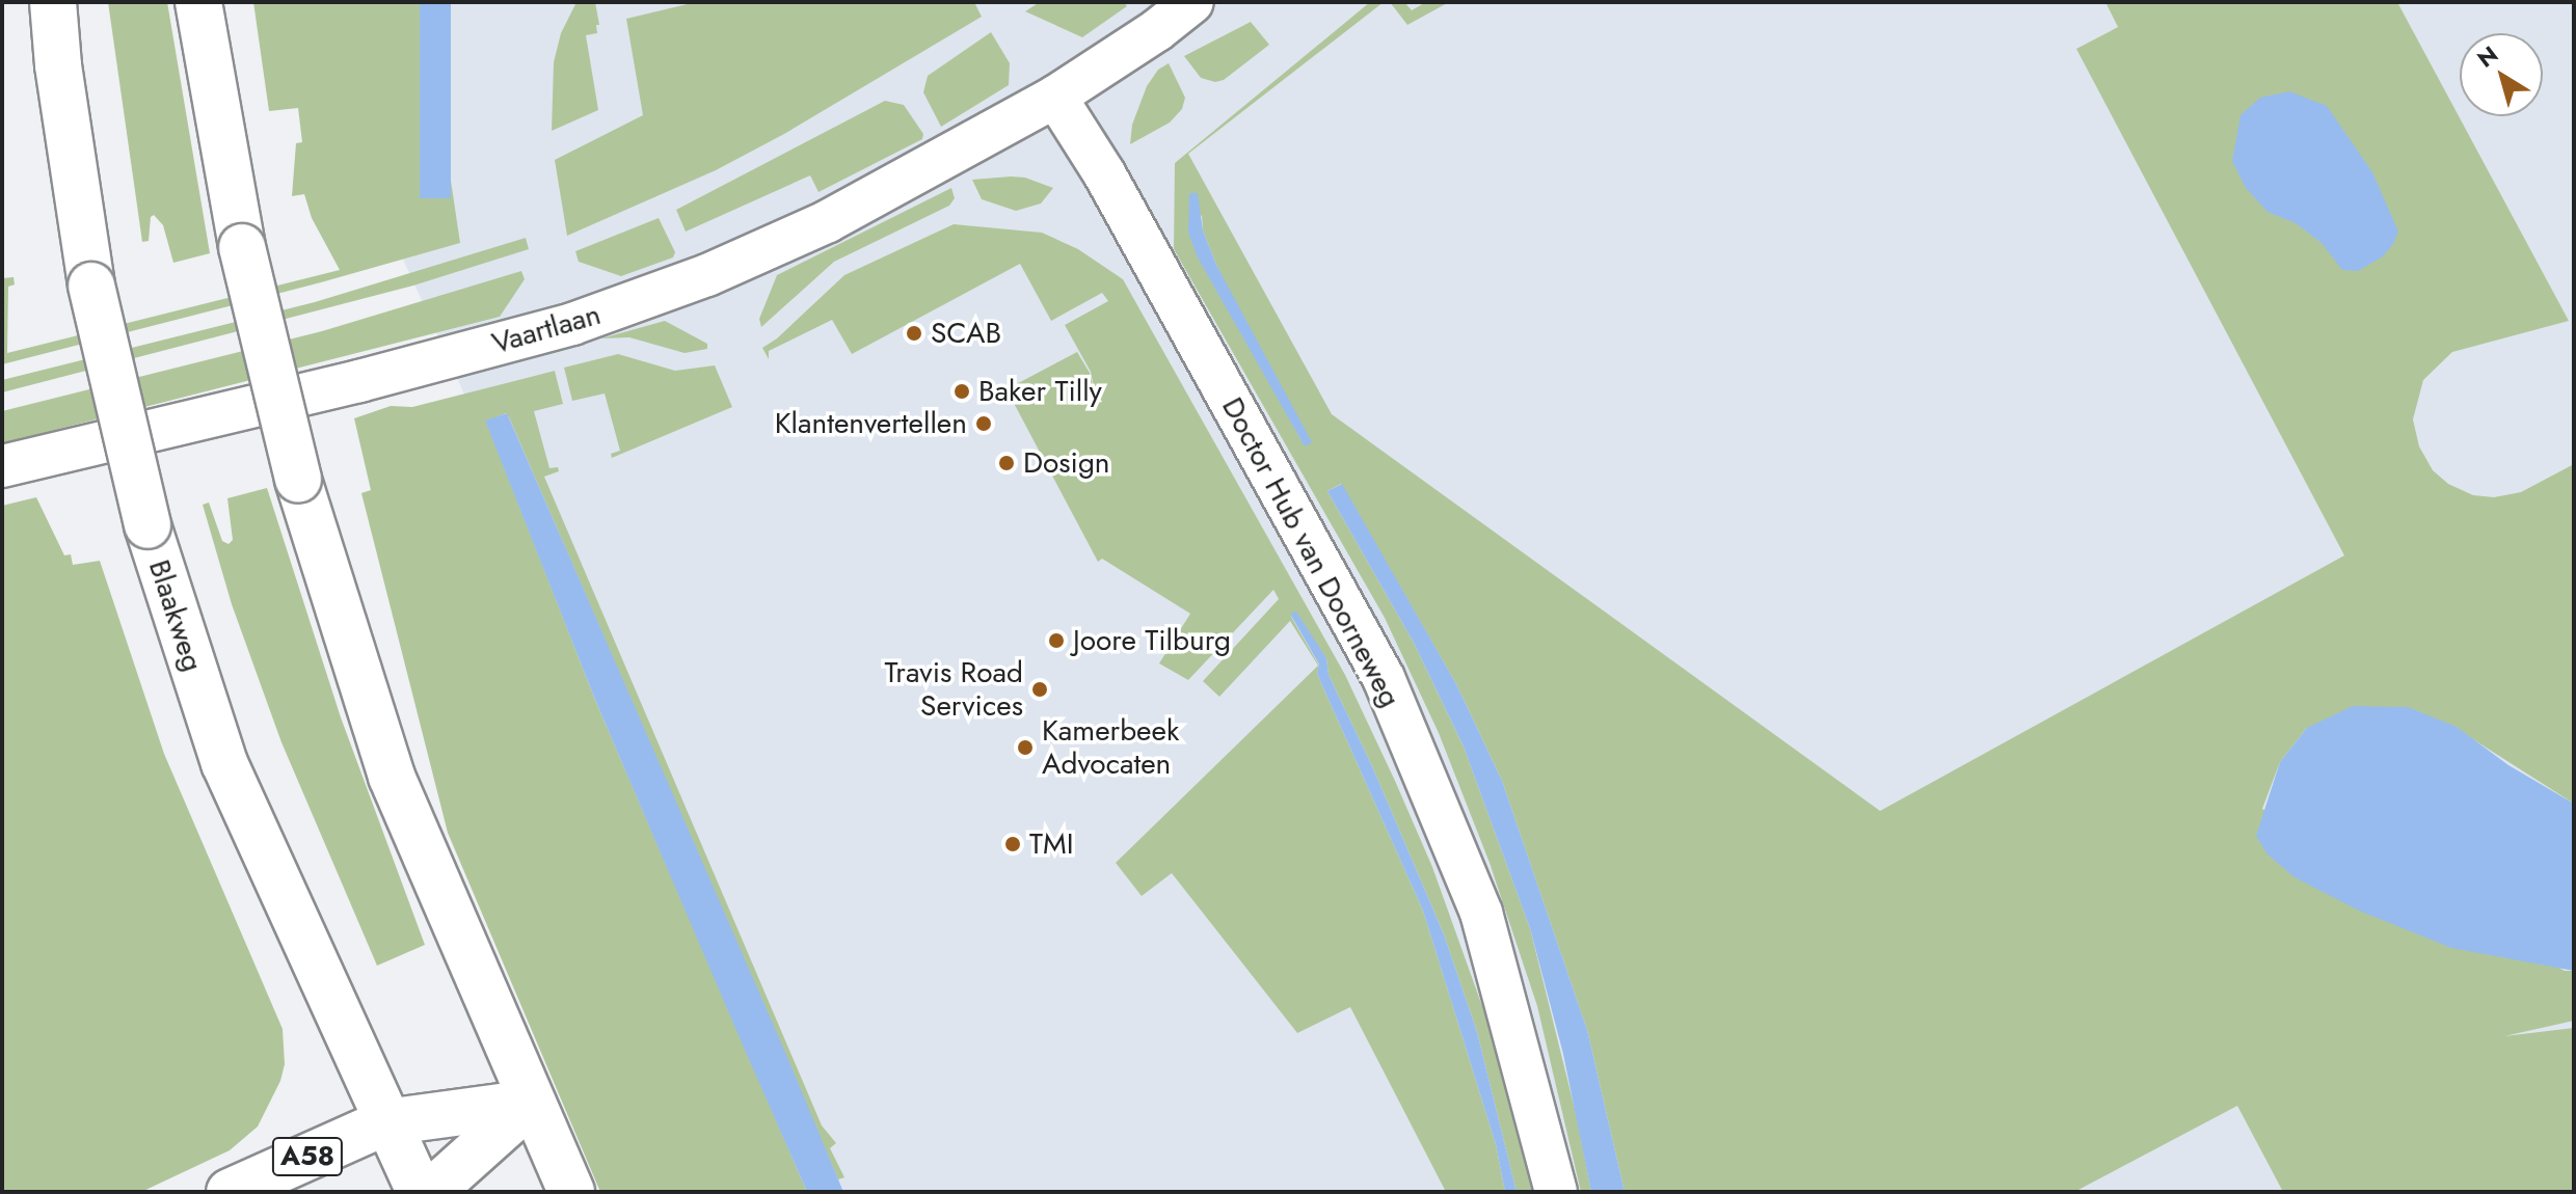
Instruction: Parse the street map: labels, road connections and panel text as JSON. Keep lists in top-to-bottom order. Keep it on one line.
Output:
{"streets":{"main road":["Blaakweg","A58"],"street":["Vaartlaan","Doctor Hub van Doorneweg"]},"crossings":[["Vaartlaan","Doctor Hub van Doorneweg"],["Blaakweg","A58"]],"places":["SCAB","Baker Tilly","Klantenvertellen","Dosign","Joore Tilburg","Travis Road Services","Kamerbeek Advocaten","TMI"],"north":"top left"}
